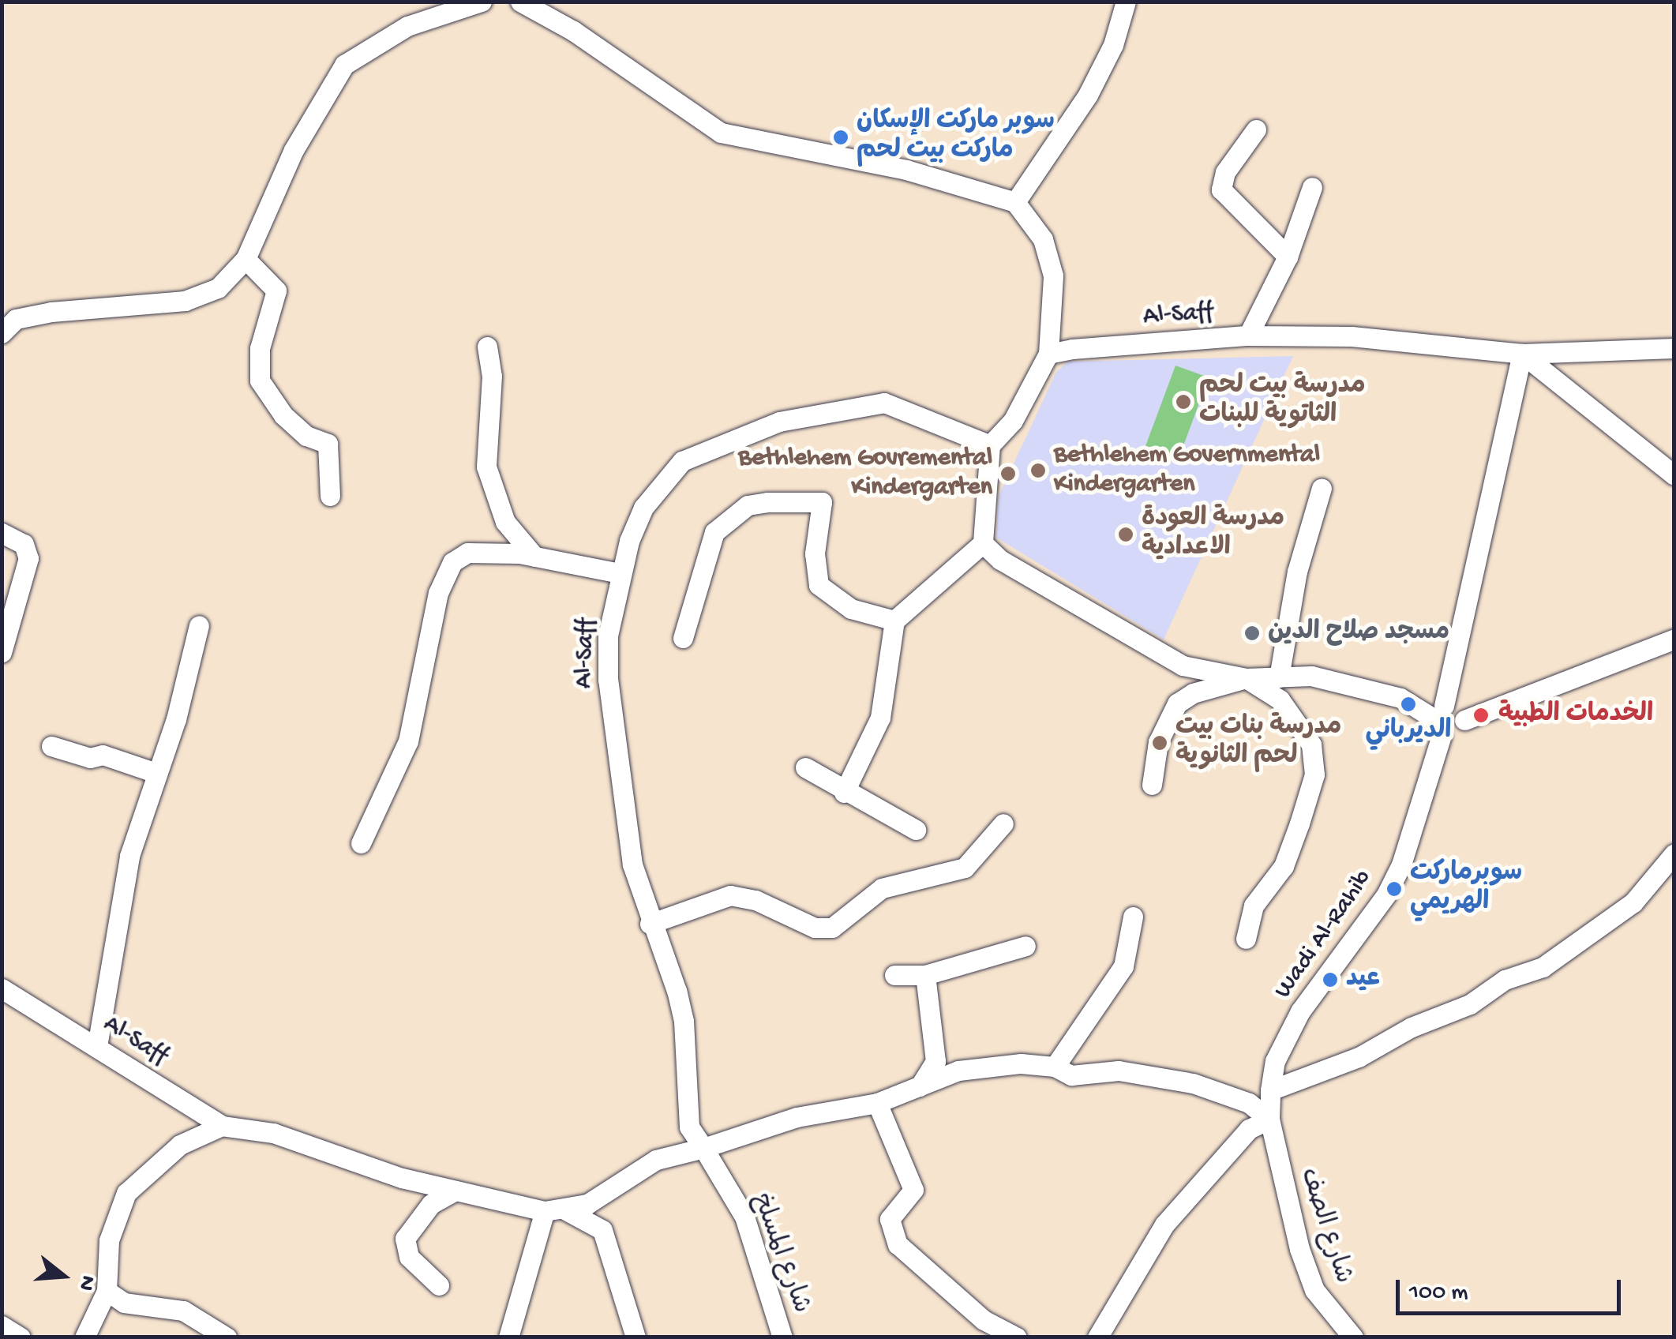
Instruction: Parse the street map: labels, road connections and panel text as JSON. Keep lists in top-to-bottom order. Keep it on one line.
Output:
{"streets":{"street":["Al-Saff","Wadi Al-Rahib","شارع الصف","شارع المسلخ"]},"crossings":[["Al-Saff","Wadi Al-Rahib"],["Al-Saff","شارع المسلخ"],["Wadi Al-Rahib","شارع الصف"]],"places":["سوبر ماركت الإسكان ماركت بيت لحم","مدرسة بيت لحم الثاتوية للبنات","Bethlehem Governmental Kindergarten","Bethlehem Govremental Kindergarten","مدرسة العودة الاعدادية","مسجد صلاح الدين","الديرباني","الخدمات الطبية","مدرسة بنات بيت لحم الثانوية","سوبرماركت الهريمي","عيد"],"scale_bar":"100 m","north":"right"}
